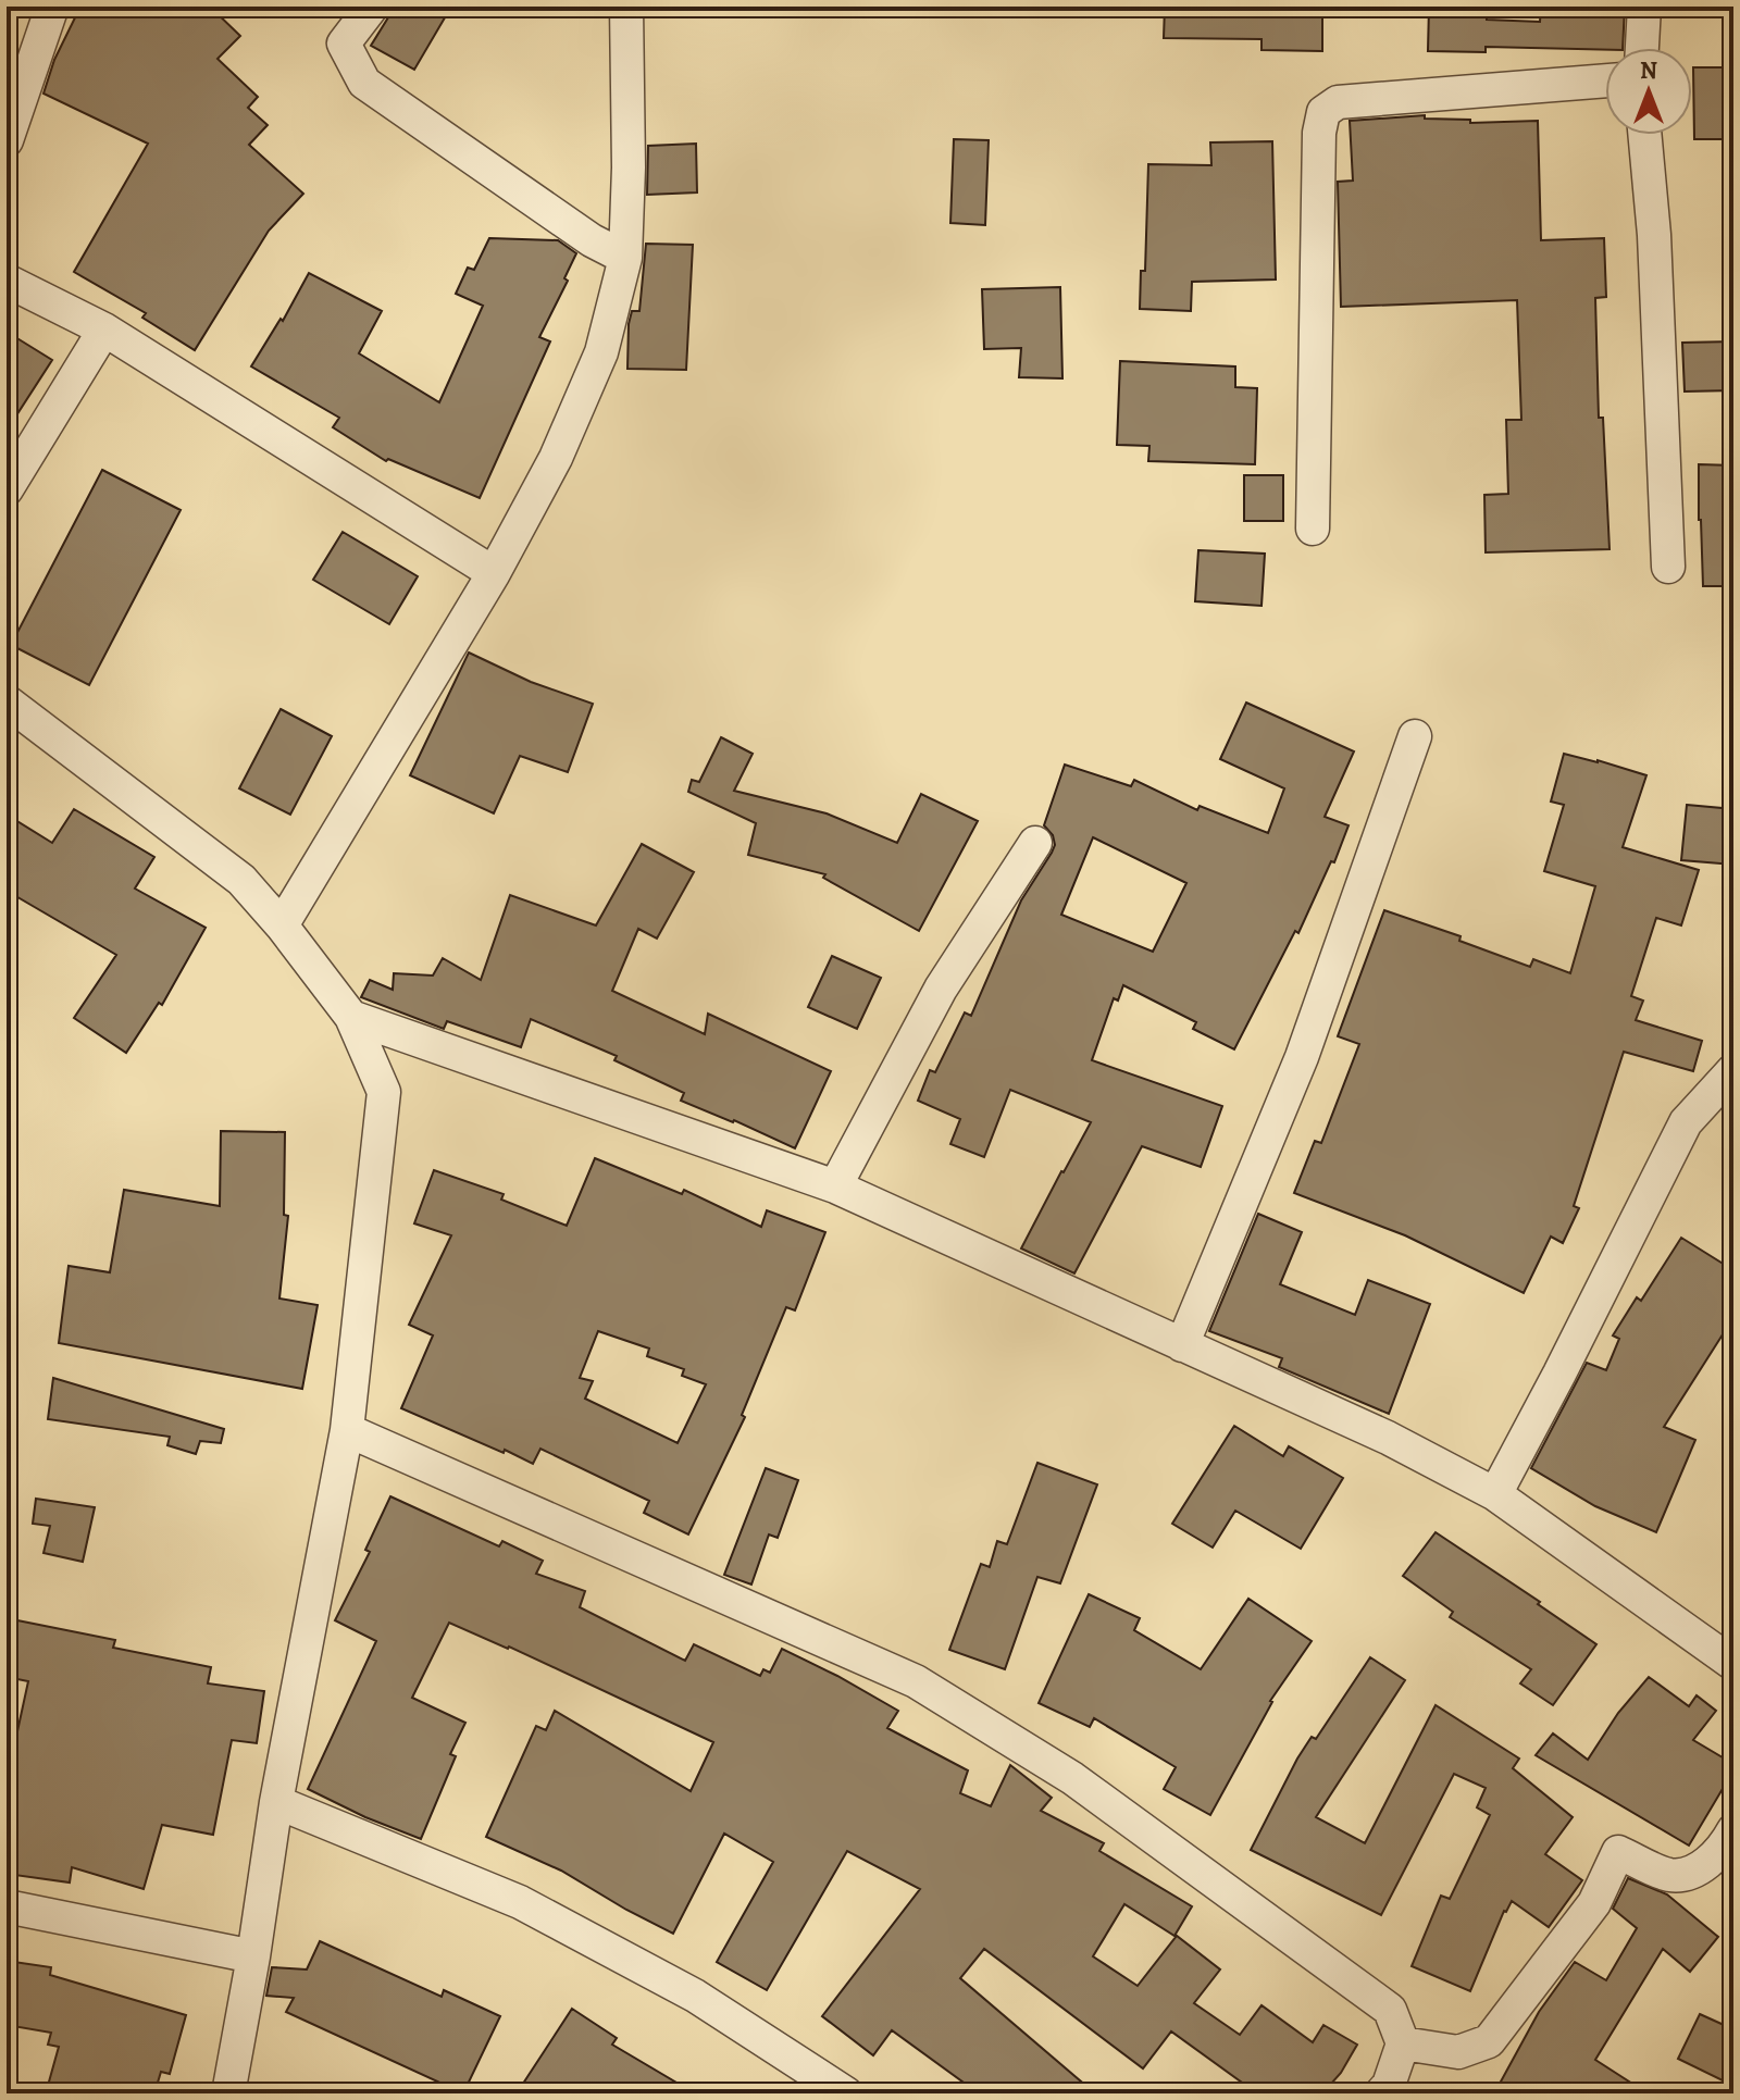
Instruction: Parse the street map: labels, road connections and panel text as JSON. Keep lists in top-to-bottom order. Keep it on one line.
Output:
{"north":"top"}
